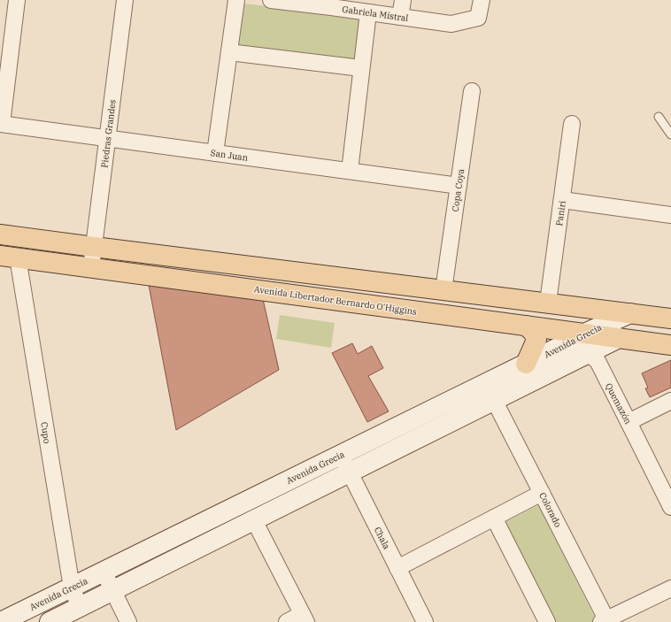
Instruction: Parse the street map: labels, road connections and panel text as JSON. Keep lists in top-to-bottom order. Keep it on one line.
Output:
{"streets":{"main road":["Avenida Libertador Bernardo O'Higgins","Avenida Grecia"],"street":["Gabriela Mistral","Piedras Grandes","San Juan","Copa Coya","Paniri","Quemazón","Cupo","Colorado","Chala"]},"crossings":[["Piedras Grandes","San Juan"],["Piedras Grandes","Avenida Libertador Bernardo O'Higgins"],["San Juan","Copa Coya"],["Avenida Libertador Bernardo O'Higgins","Avenida Grecia"],["Avenida Libertador Bernardo O'Higgins","Quemazón"],["Avenida Libertador Bernardo O'Higgins","Cupo"],["Avenida Grecia","Quemazón"],["Avenida Grecia","Cupo"],["Avenida Grecia","Colorado"],["Avenida Grecia","Chala"]]}
